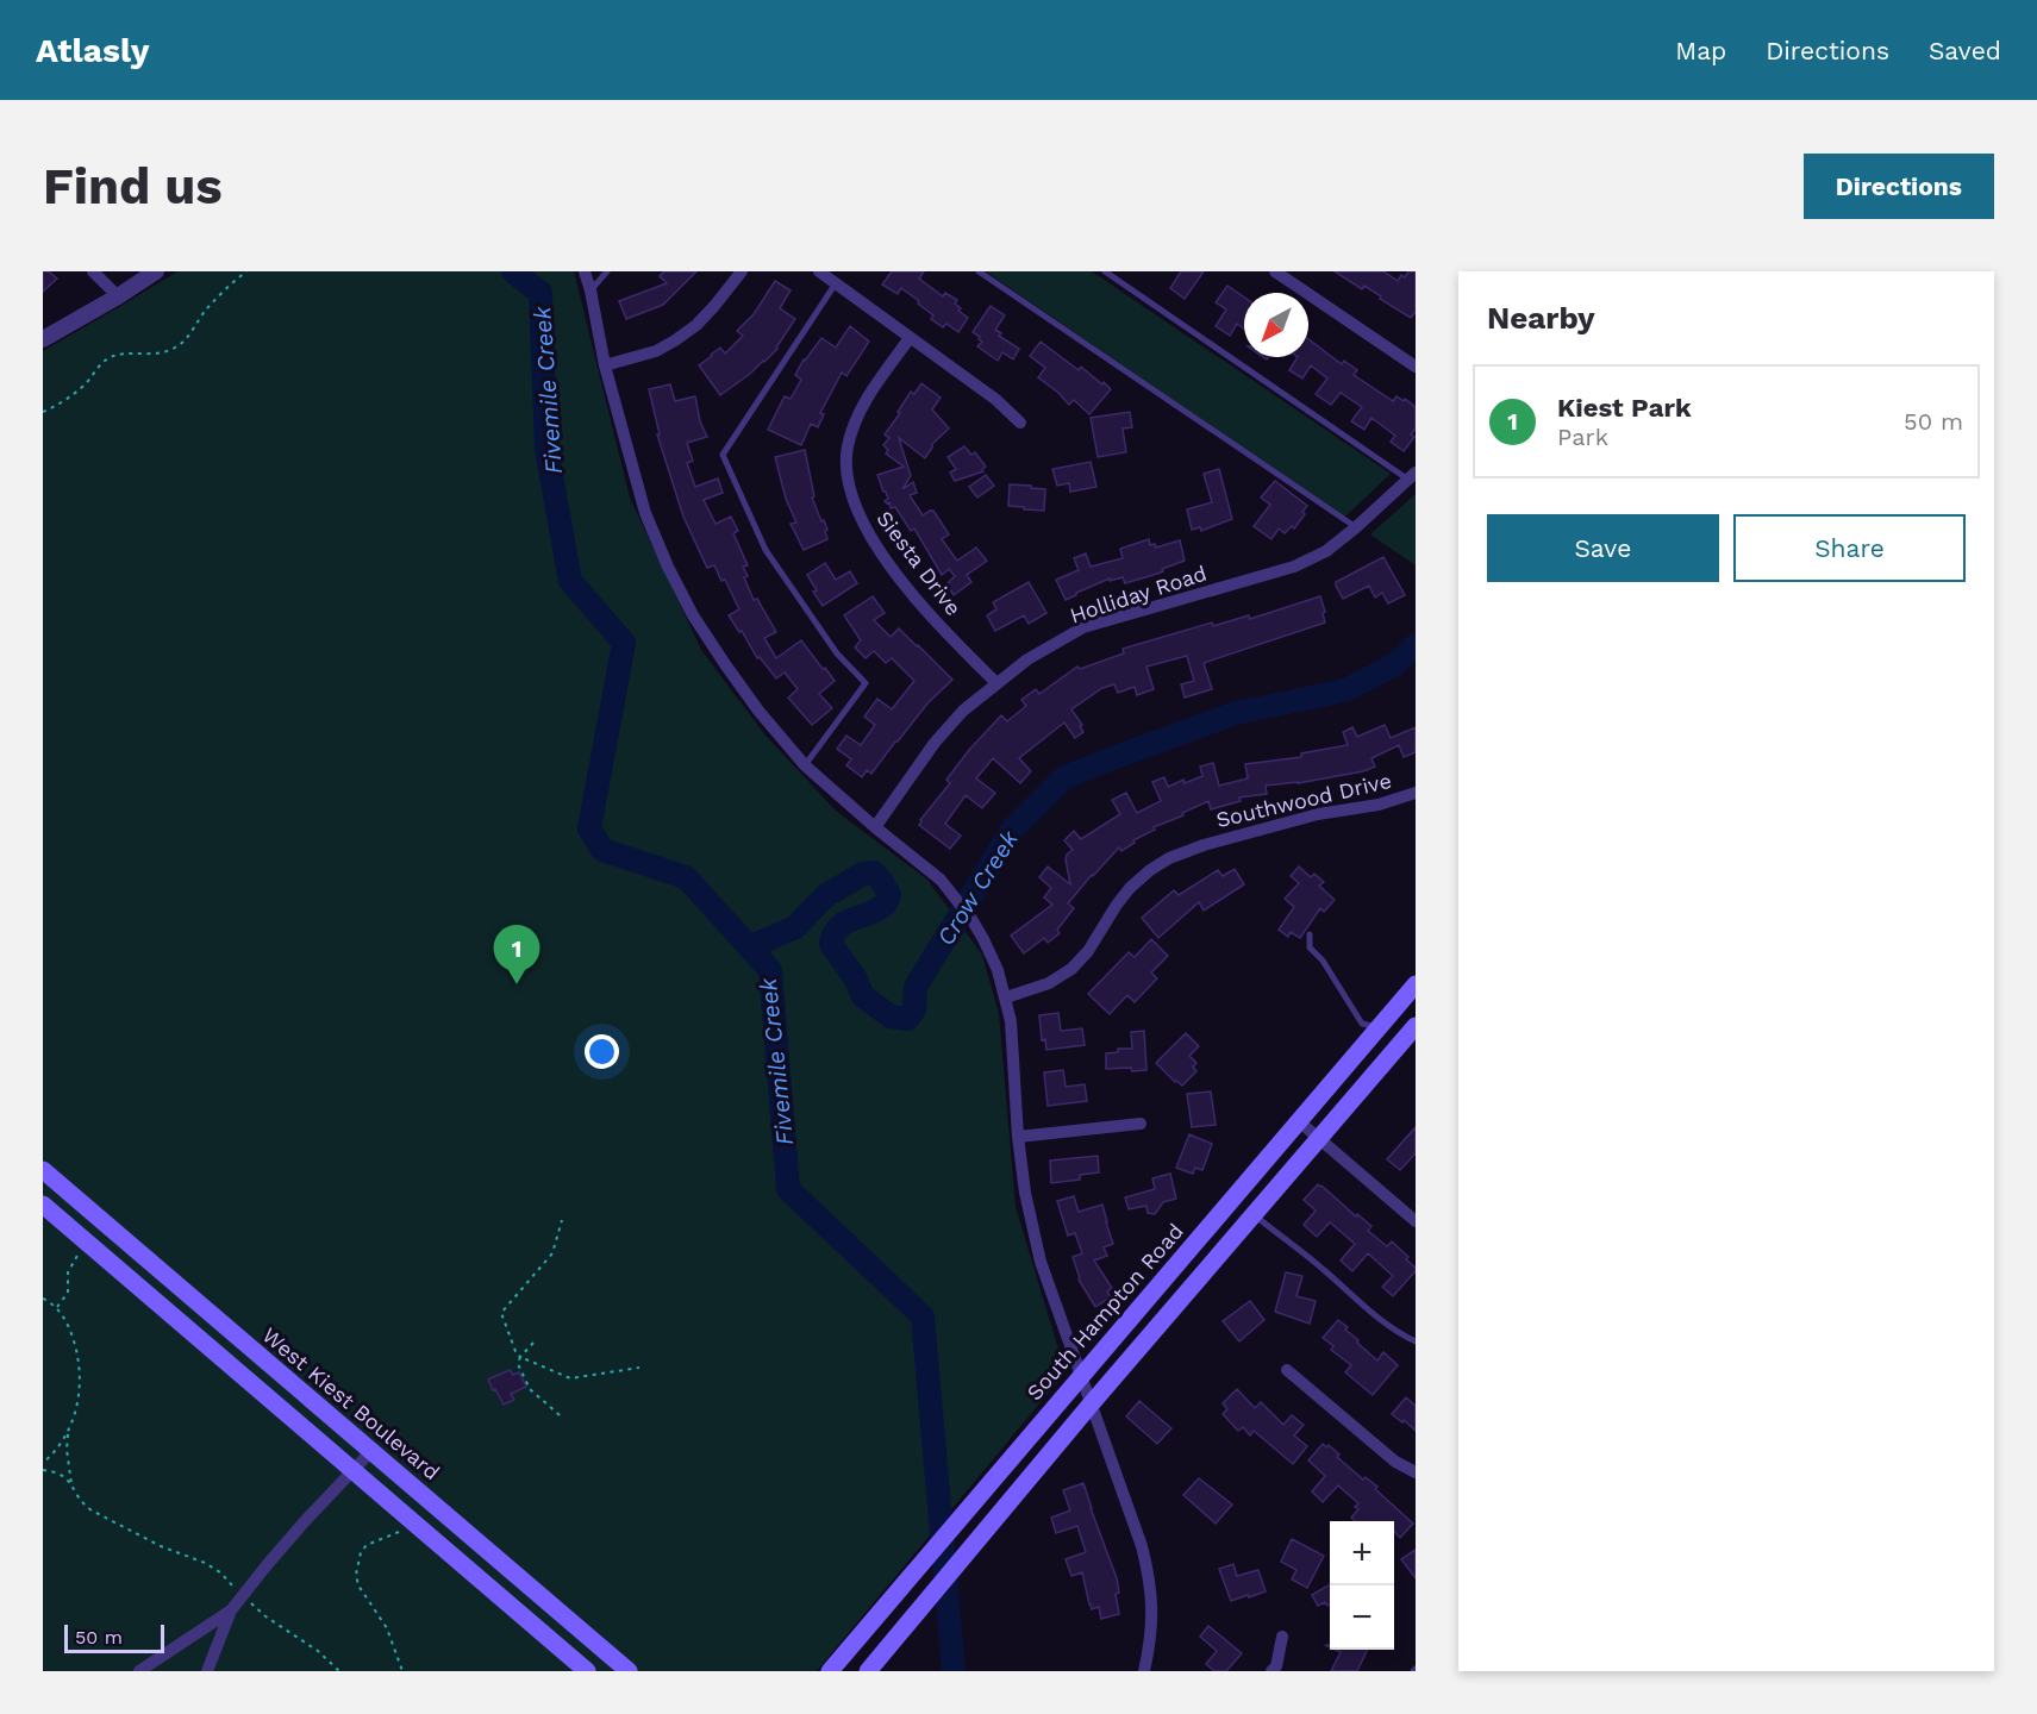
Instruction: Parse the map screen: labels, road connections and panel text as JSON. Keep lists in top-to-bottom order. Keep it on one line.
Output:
{"streets":{"main road":["South Hampton Road","West Kiest Boulevard"],"street":["Siesta Drive","Holliday Road","Southwood Drive"]},"crossings":[["Siesta Drive","Holliday Road"]],"water":["Fivemile Creek","Crow Creek"],"scale_bar":"50 m","north":"bottom left","page":{"header":"Atlasly","nav":["Map","Directions","Saved"],"buttons":["Directions",["Save","Share"]],"title":"Find us","heading":"Nearby","list":[{"mark":"1","name":"Kiest Park","note":"Park","value":"50 m"}],"pins":"1","map_buttons":["+","−"],"scale":"50 m"}}
